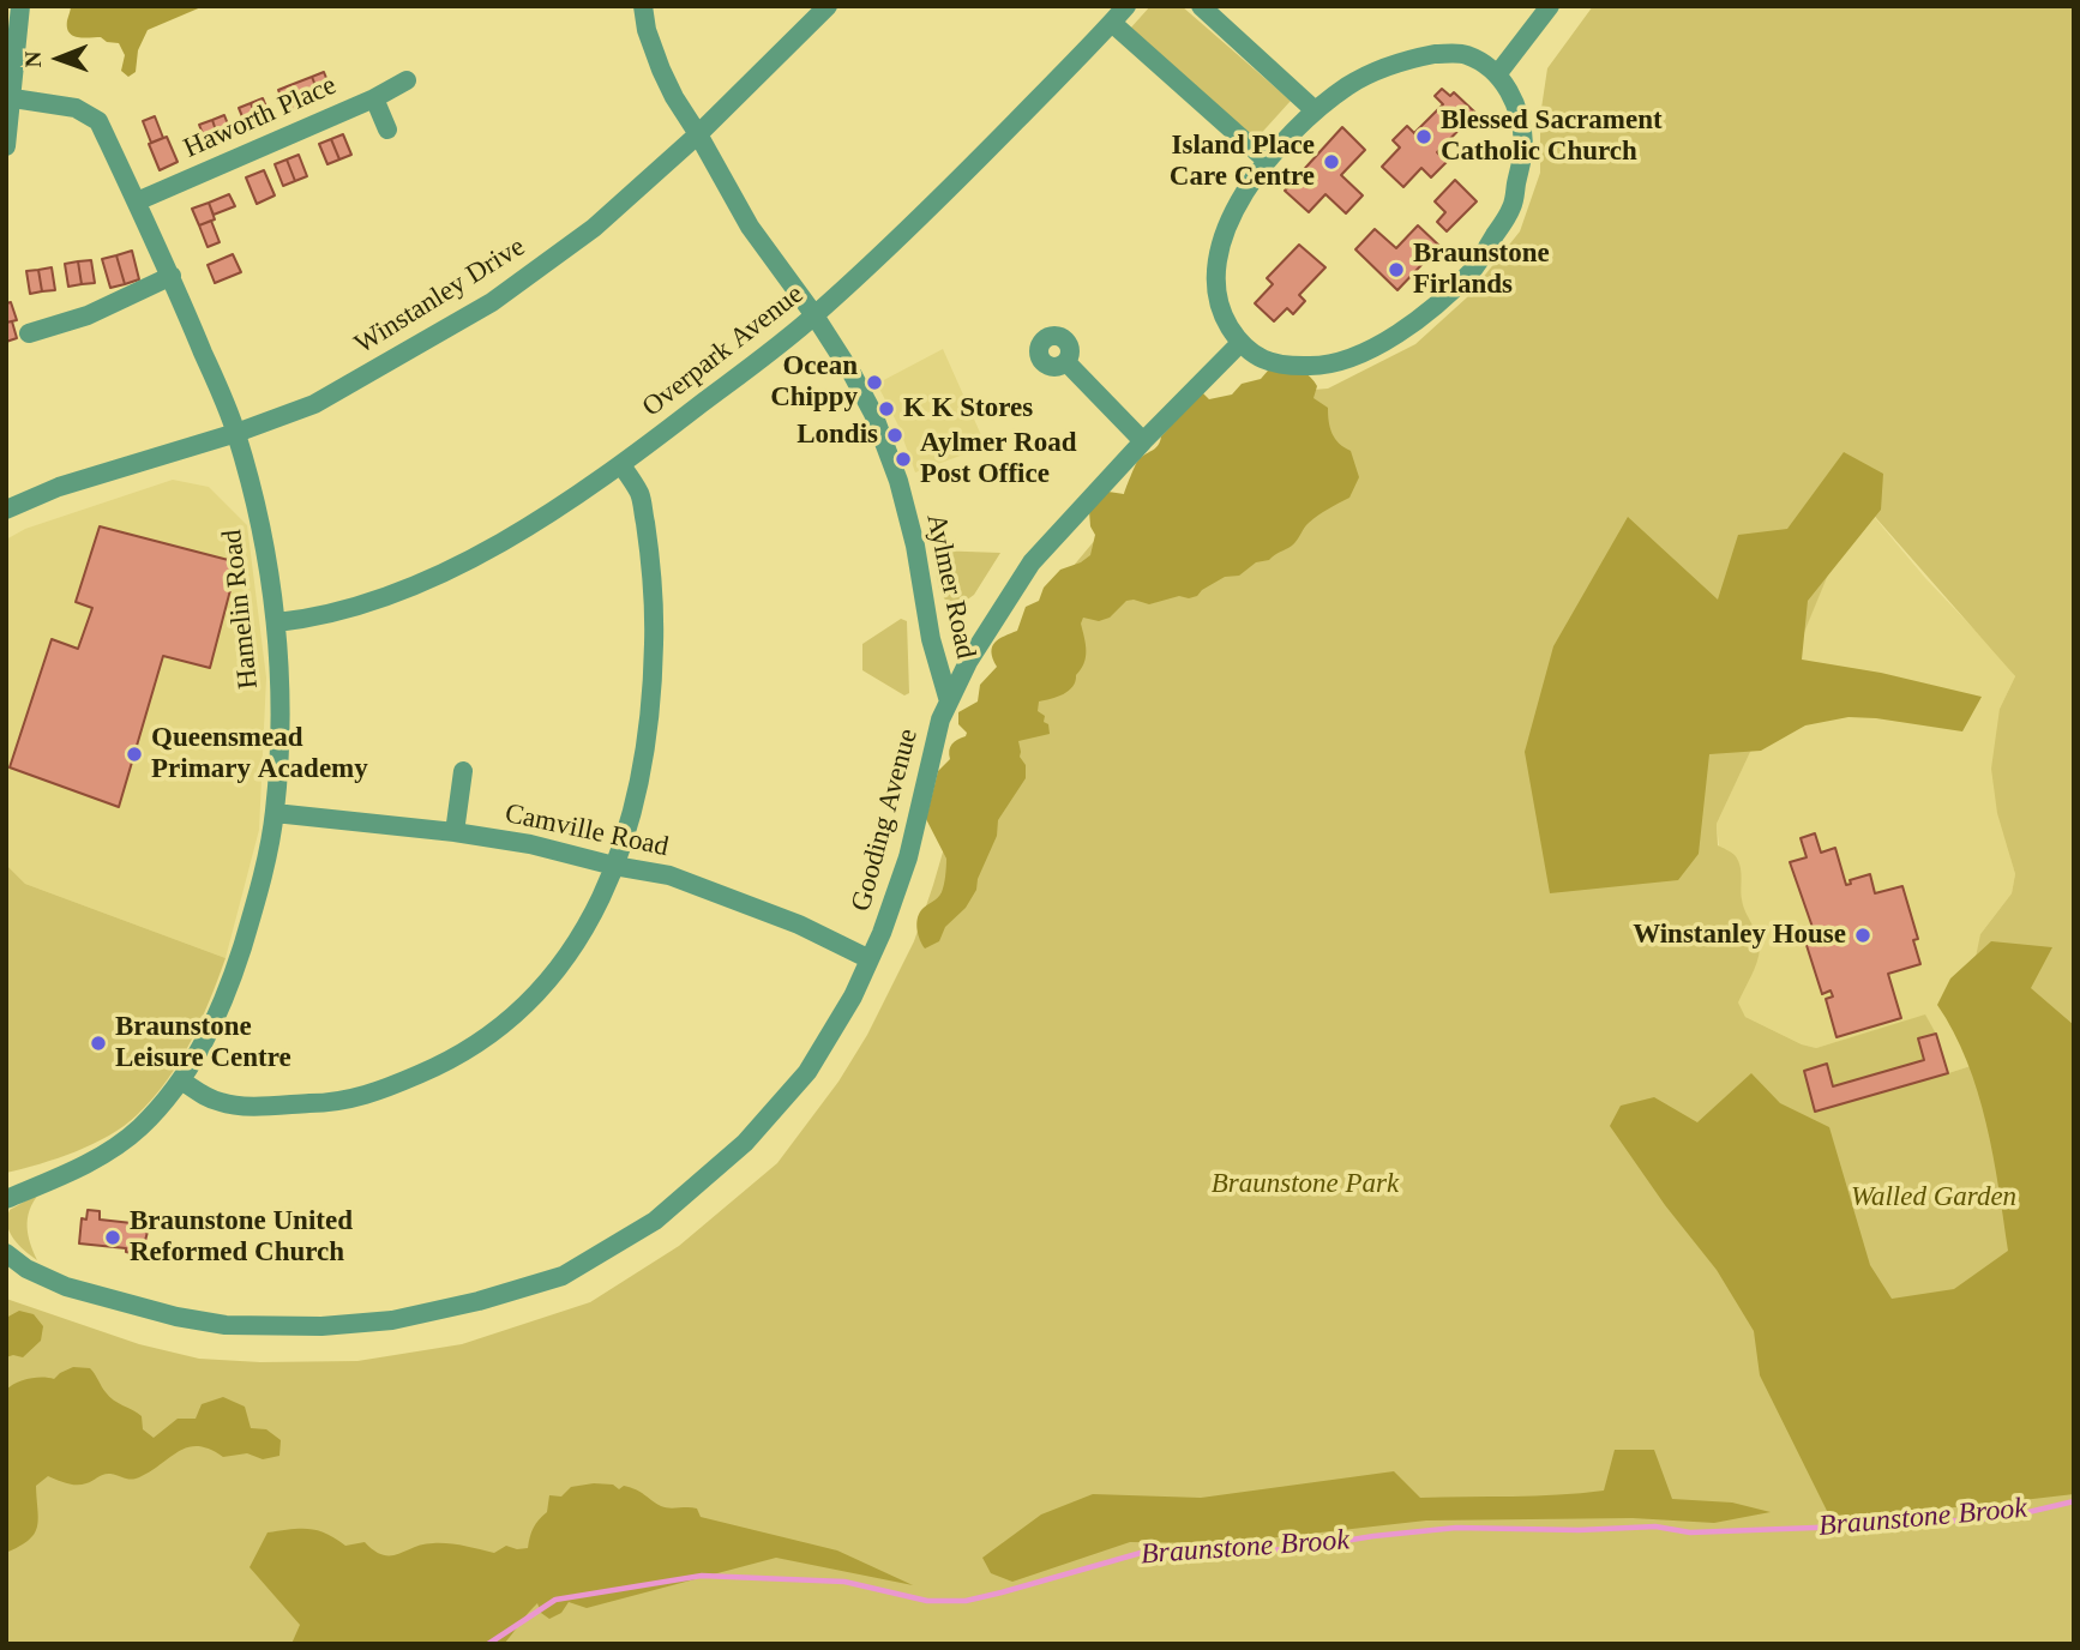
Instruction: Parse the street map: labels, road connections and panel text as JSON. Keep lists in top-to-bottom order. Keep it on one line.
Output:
{"streets":{"street":["Haworth Place","Winstanley Drive","Overpark Avenue","Aylmer Road","Hamelin Road","Gooding Avenue","Camville Road"]},"crossings":[["Haworth Place","Hamelin Road"],["Winstanley Drive","Aylmer Road"],["Winstanley Drive","Hamelin Road"],["Overpark Avenue","Aylmer Road"],["Overpark Avenue","Hamelin Road"],["Aylmer Road","Gooding Avenue"],["Hamelin Road","Camville Road"],["Gooding Avenue","Camville Road"]],"water":["Braunstone Brook"],"parks":["Braunstone Park","Walled Garden"],"places":["Blessed Sacrament Catholic Church","Island Place Care Centre","Braunstone Firlands","Ocean Chippy","K K Stores","Londis","Aylmer Road Post Office","Queensmead Primary Academy","Winstanley House","Braunstone Leisure Centre","Braunstone United Reformed Church"],"north":"left"}
